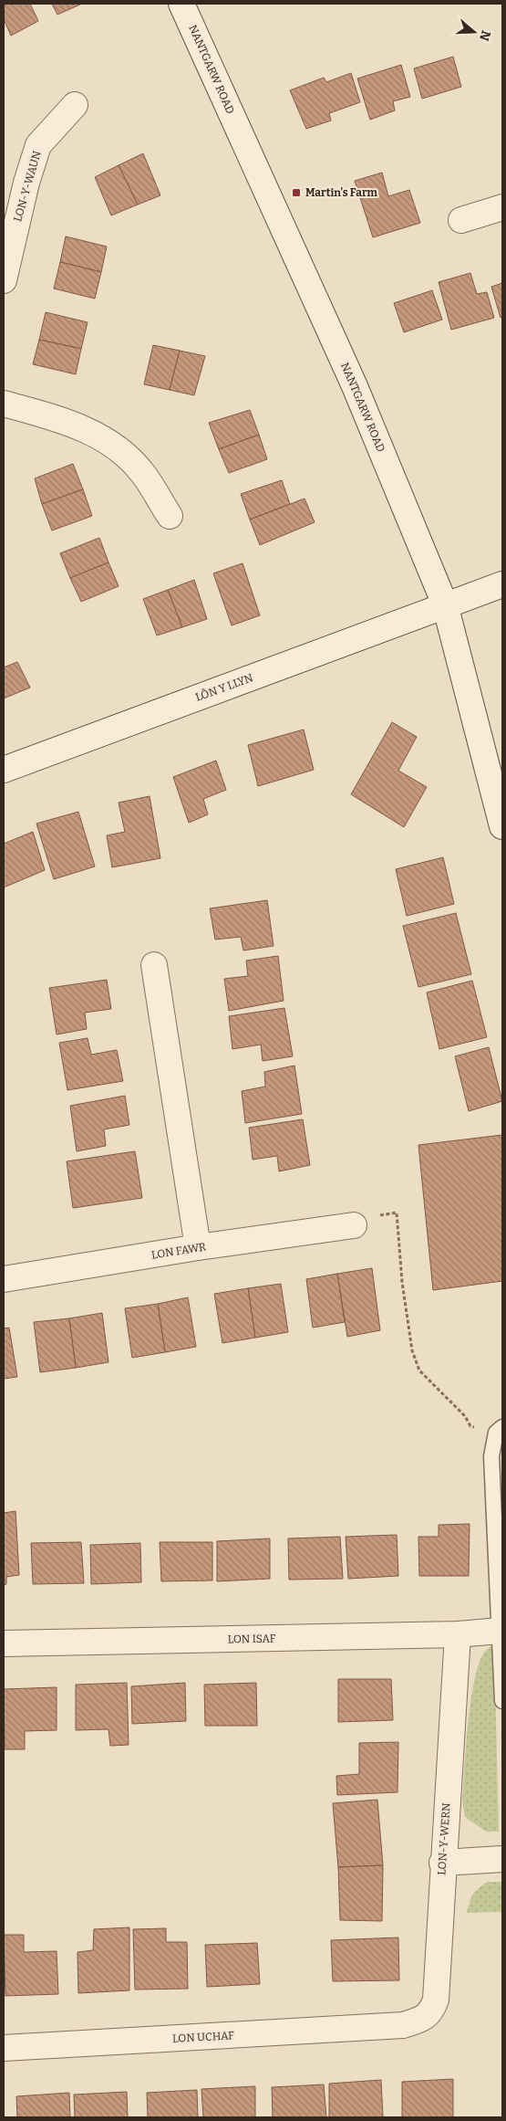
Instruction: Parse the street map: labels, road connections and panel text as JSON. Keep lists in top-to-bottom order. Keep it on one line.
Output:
{"streets":{"street":["NANTGARW ROAD","LON-Y-WAUN","LÔN Y LLYN","LON FAWR","LON ISAF","LON-Y-WERN","LON UCHAF"]},"crossings":[["NANTGARW ROAD","LÔN Y LLYN"],["LON ISAF","LON-Y-WERN"],["LON-Y-WERN","LON UCHAF"]],"places":{"transit":["Martin's Farm"]},"north":"right"}
